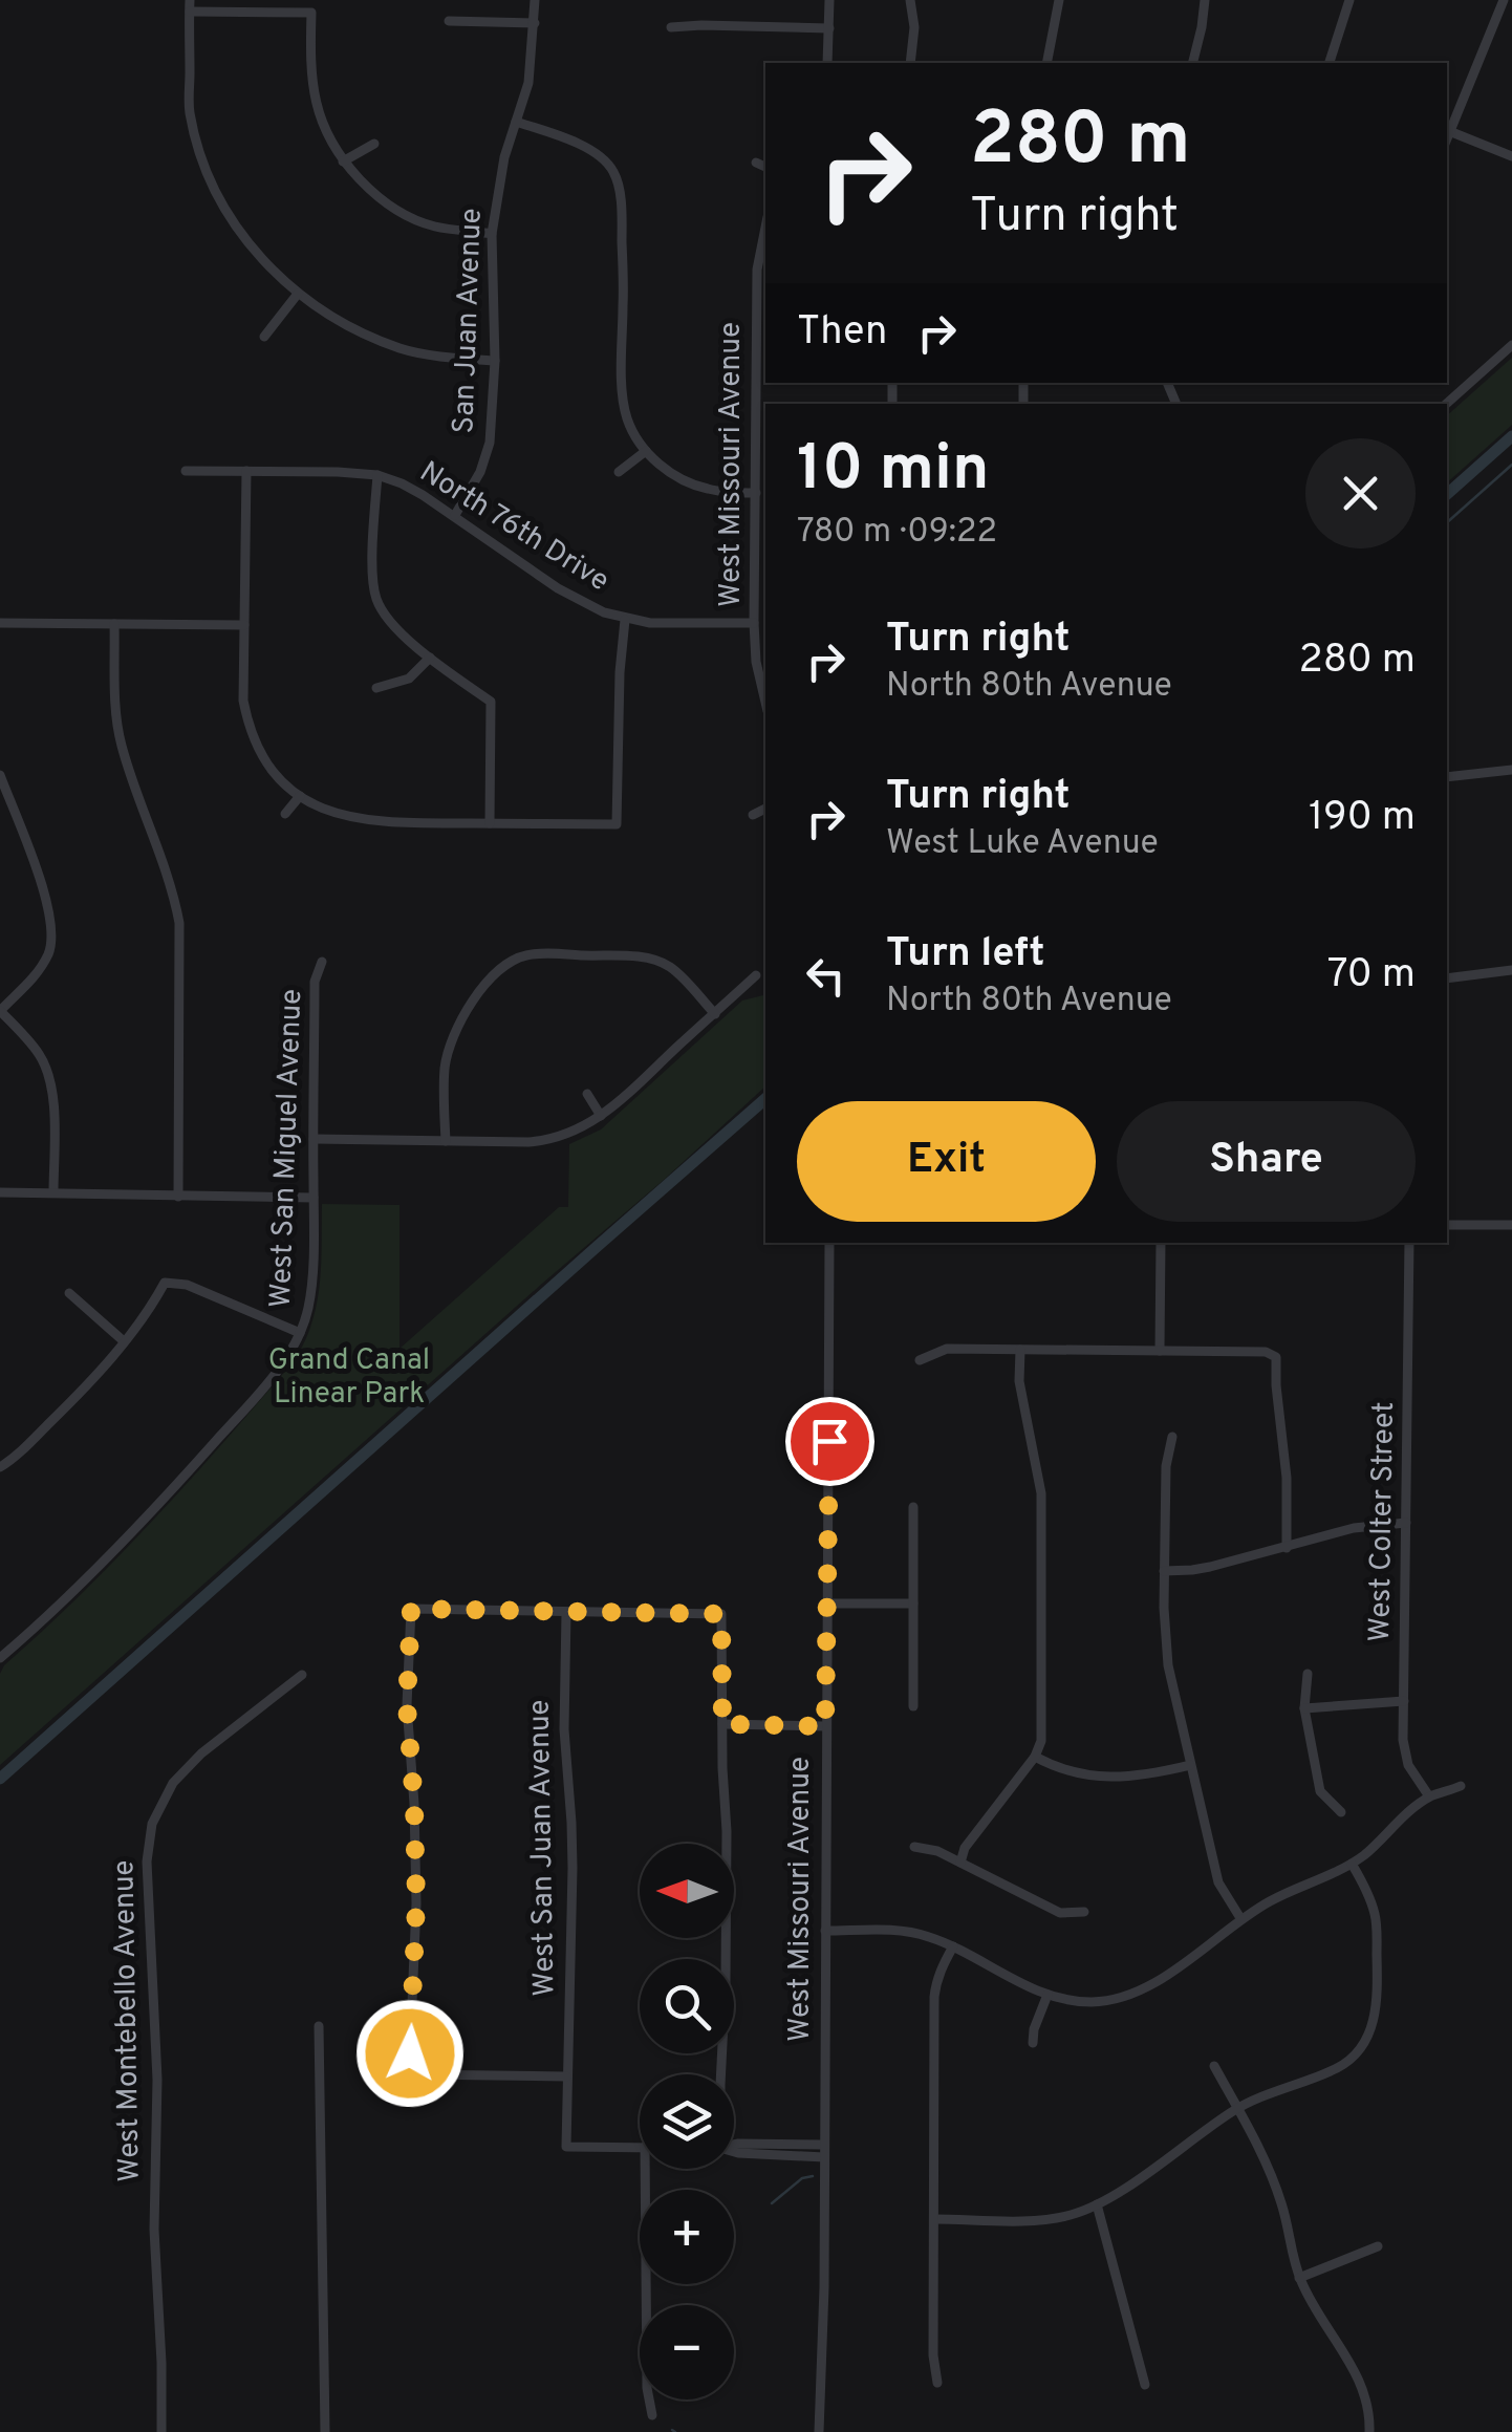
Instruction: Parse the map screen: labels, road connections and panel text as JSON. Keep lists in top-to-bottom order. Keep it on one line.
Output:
{"streets":{"street":["San Juan Avenue","West Missouri Avenue","North 76th Drive","West San Miguel Avenue","West Colter Street","West San Juan Avenue","West Montebello Avenue"]},"crossings":[["San Juan Avenue","North 76th Drive"],["West Missouri Avenue","North 76th Drive"]],"parks":["Grand Canal Linear Park"],"north":"left","page":{"turn":["280 m","Turn right"],"then":"Then","heading":["10 min","780 m · 09:22"],"list":[{"name":"Turn right","note":"North 80th Avenue","value":"280 m"},{"name":"Turn right","note":"West Luke Avenue","value":"190 m"},{"name":"Turn left","note":"North 80th Avenue","value":"70 m"}],"buttons":["Exit","Share"],"map_buttons":["+","−"]}}
